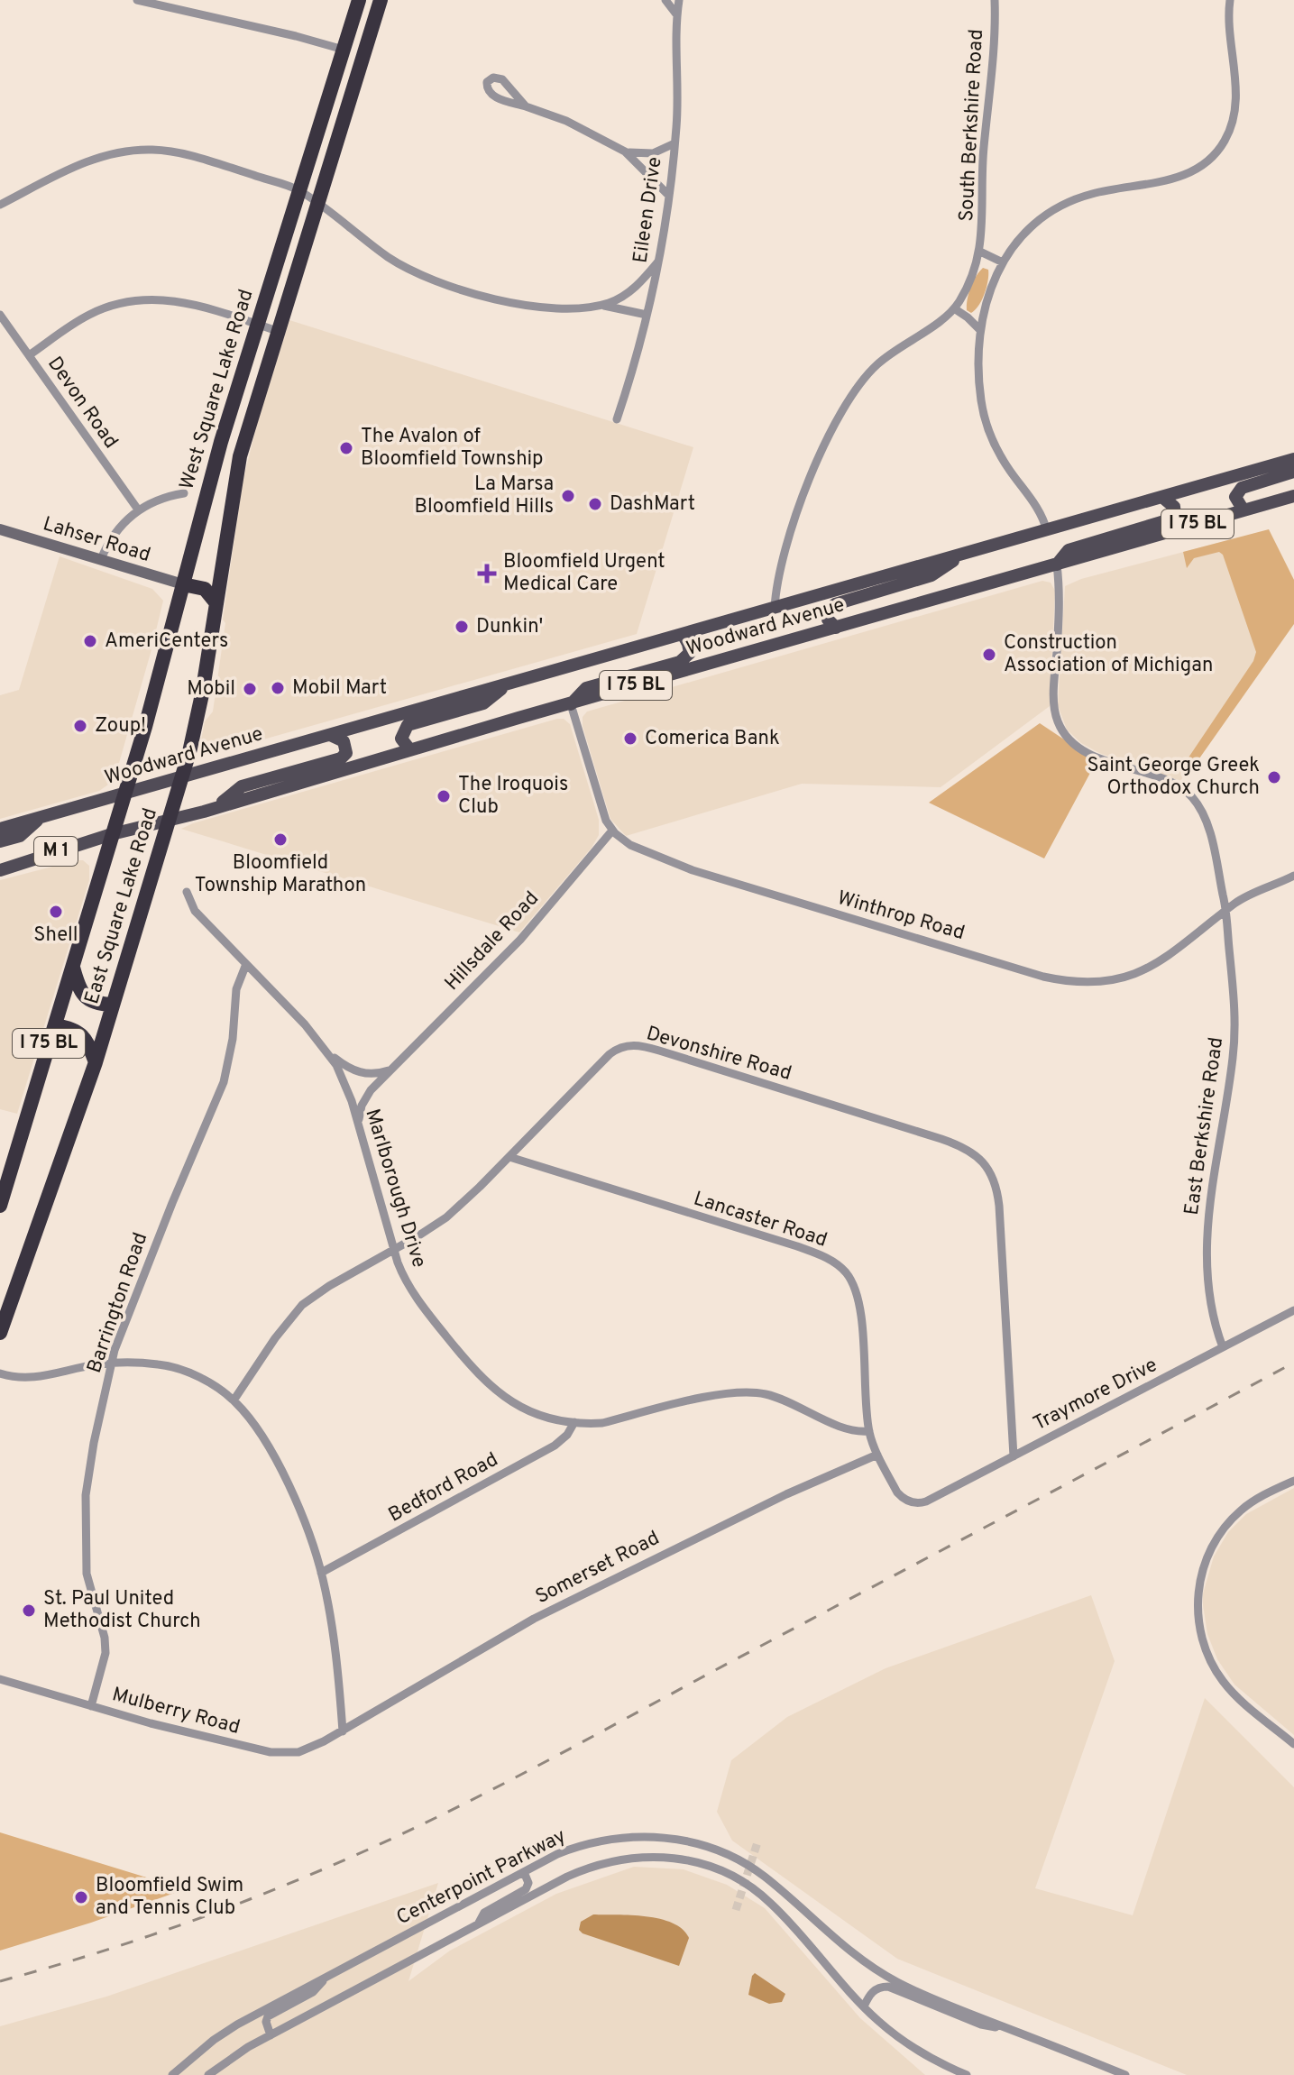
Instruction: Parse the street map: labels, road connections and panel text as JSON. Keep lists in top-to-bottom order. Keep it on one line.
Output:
{"streets":{"highway":["West Square Lake Road","I 75 BL","East Square Lake Road"],"main road":["Woodward Avenue","M 1"],"street":["South Berkshire Road","Eileen Drive","Devon Road","Lahser Road","Winthrop Road","Hillsdale Road","Devonshire Road","East Berkshire Road","Marlborough Drive","Lancaster Road","Barrington Road","Traymore Drive","Bedford Road","Somerset Road","Mulberry Road","Centerpoint Parkway"]},"crossings":[["South Berkshire Road","Woodward Avenue"],["West Square Lake Road","Lahser Road"],["West Square Lake Road","Woodward Avenue"],["West Square Lake Road","East Square Lake Road"],["Woodward Avenue","East Square Lake Road"],["Woodward Avenue","East Berkshire Road"],["Winthrop Road","Hillsdale Road"],["Winthrop Road","East Berkshire Road"],["Hillsdale Road","Marlborough Drive"],["Devonshire Road","Marlborough Drive"],["Devonshire Road","Lancaster Road"],["Devonshire Road","Traymore Drive"],["East Berkshire Road","Traymore Drive"],["Marlborough Drive","Lancaster Road"],["Marlborough Drive","Barrington Road"],["Marlborough Drive","Bedford Road"],["Lancaster Road","Traymore Drive"],["Lancaster Road","Somerset Road"],["Barrington Road","Mulberry Road"],["Somerset Road","Mulberry Road"]],"places":{"other":["The Avalon of Bloomfield Township","La Marsa Bloomfield Hills","DashMart","Dunkin'","AmeriCenters","Construction Association of Michigan","Mobil Mart","Mobil","Zoup!","Comerica Bank","Saint George Greek Orthodox Church","The Iroquois Club","Bloomfield Township Marathon","Shell","St. Paul United Methodist Church","Bloomfield Swim and Tennis Club"],"health":["Bloomfield Urgent Medical Care"]}}
